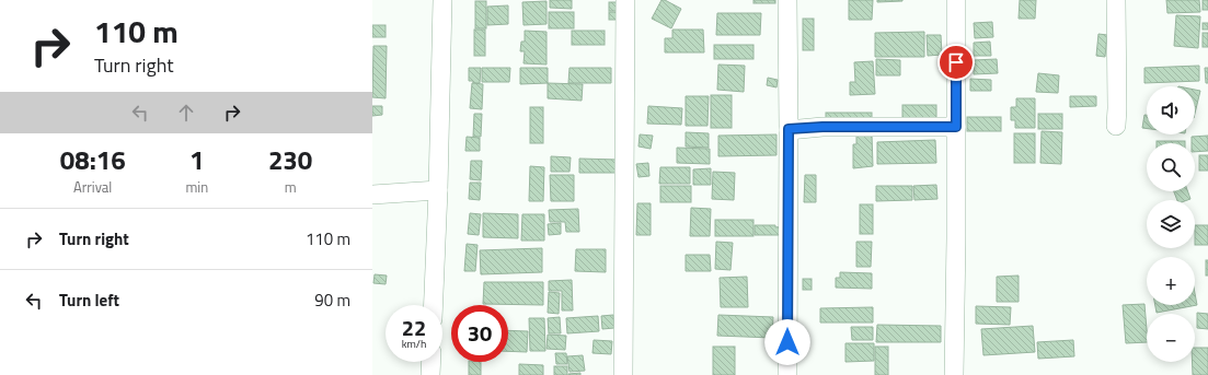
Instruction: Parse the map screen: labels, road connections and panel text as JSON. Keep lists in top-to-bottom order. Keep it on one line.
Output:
{"page":{"turn":["110 m","Turn right"],"map_buttons":["+","−"],"eta":["08:16","Arrival","1","min","230","m"],"list":[{"name":"Turn right","value":"110 m"},{"name":"Turn left","value":"90 m"}],"speed":"22 km/h","limit":"30"}}
